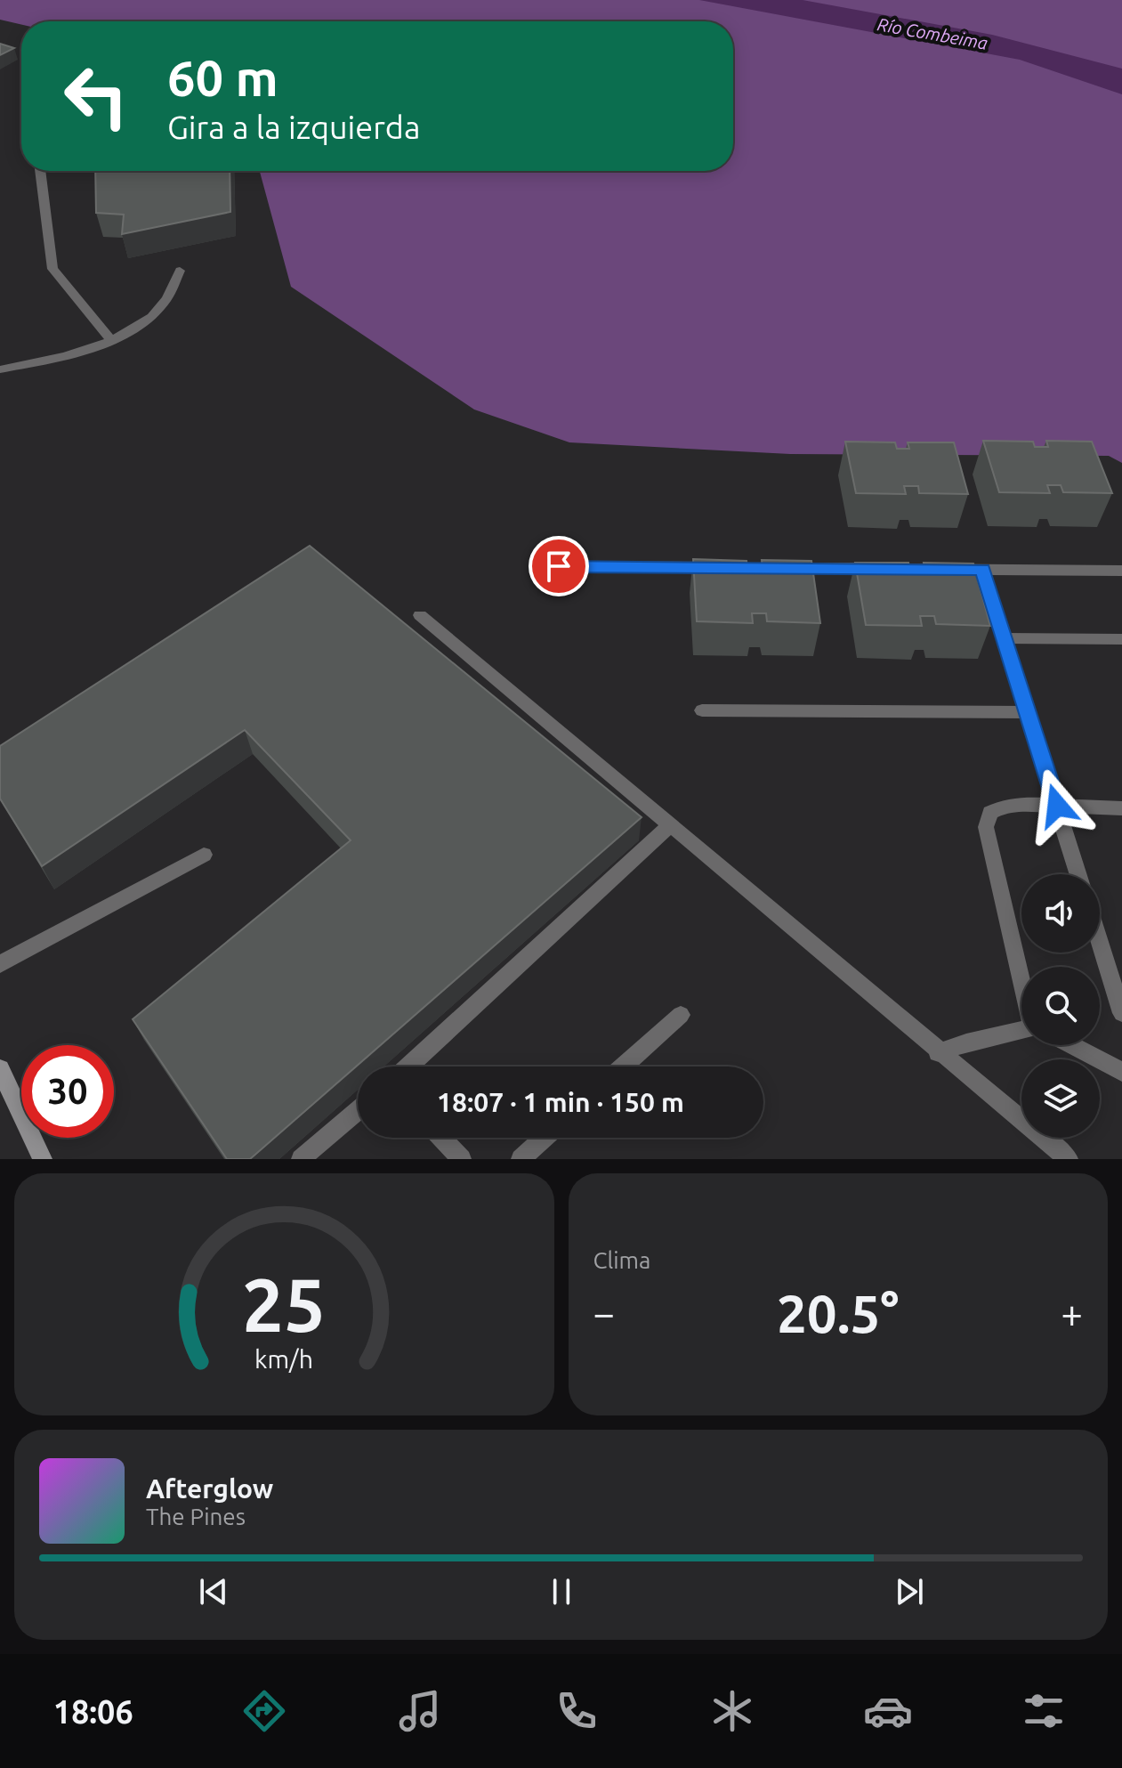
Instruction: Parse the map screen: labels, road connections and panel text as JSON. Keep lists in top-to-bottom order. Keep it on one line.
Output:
{"water":["Río Combeima"],"page":{"turn":["60 m","Gira a la izquierda"],"limit":"30","trip":"18:07 · 1 min · 150 m","tile":"Clima","heat":["−","20.5°","+"],"song":["Afterglow","The Pines"],"tabs":"18:06","gauge":["25","km/h"]}}
